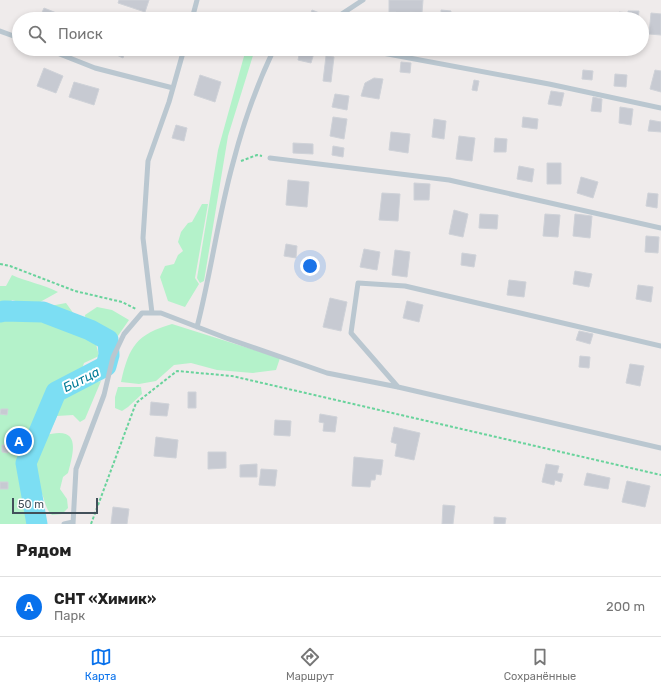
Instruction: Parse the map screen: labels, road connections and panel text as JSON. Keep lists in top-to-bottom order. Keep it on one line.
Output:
{"water":["Битца"],"scale_bar":"50 m","page":{"search":"Поиск","pins":"A","scale":"50 m","heading":"Рядом","list":[{"mark":"A","name":"СНТ «Химик»","note":"Парк","value":"200 m"}],"nav":["Карта","Маршрут","Сохранённые"]}}
